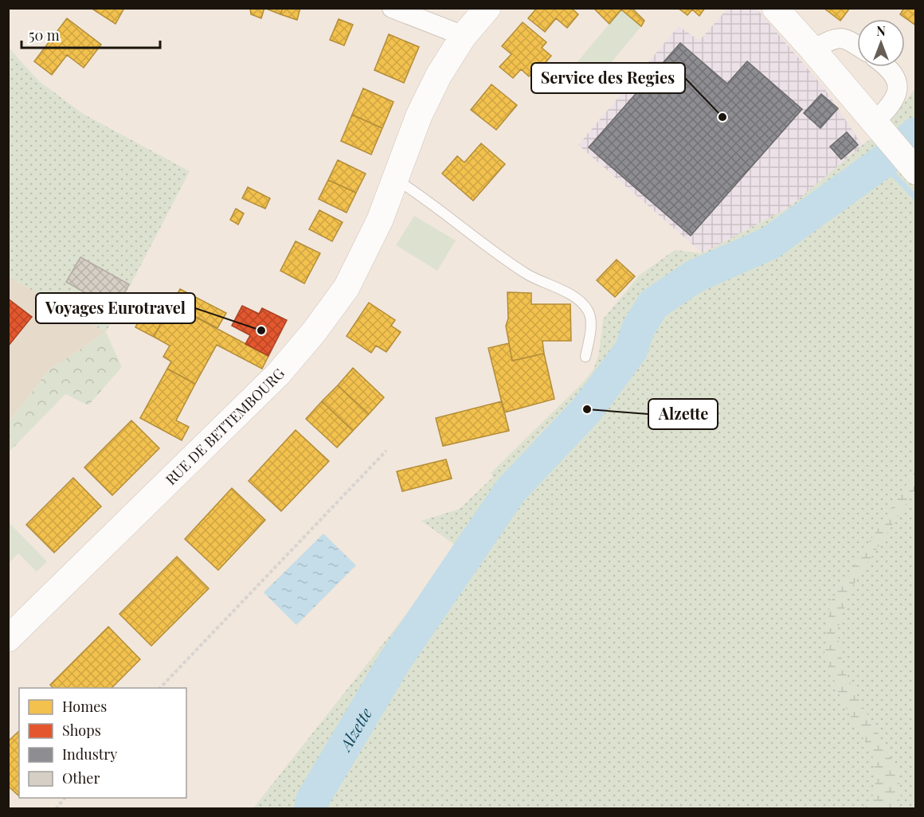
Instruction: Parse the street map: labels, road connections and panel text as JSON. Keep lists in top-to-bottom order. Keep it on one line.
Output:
{"streets":{"main road":["RUE DE BETTEMBOURG"]},"water":["Alzette"],"places":["Service des Regies","Voyages Eurotravel","Alzette"],"legend":["Homes","Shops","Industry","Other"],"scale_bar":"50 m","north":"top"}
